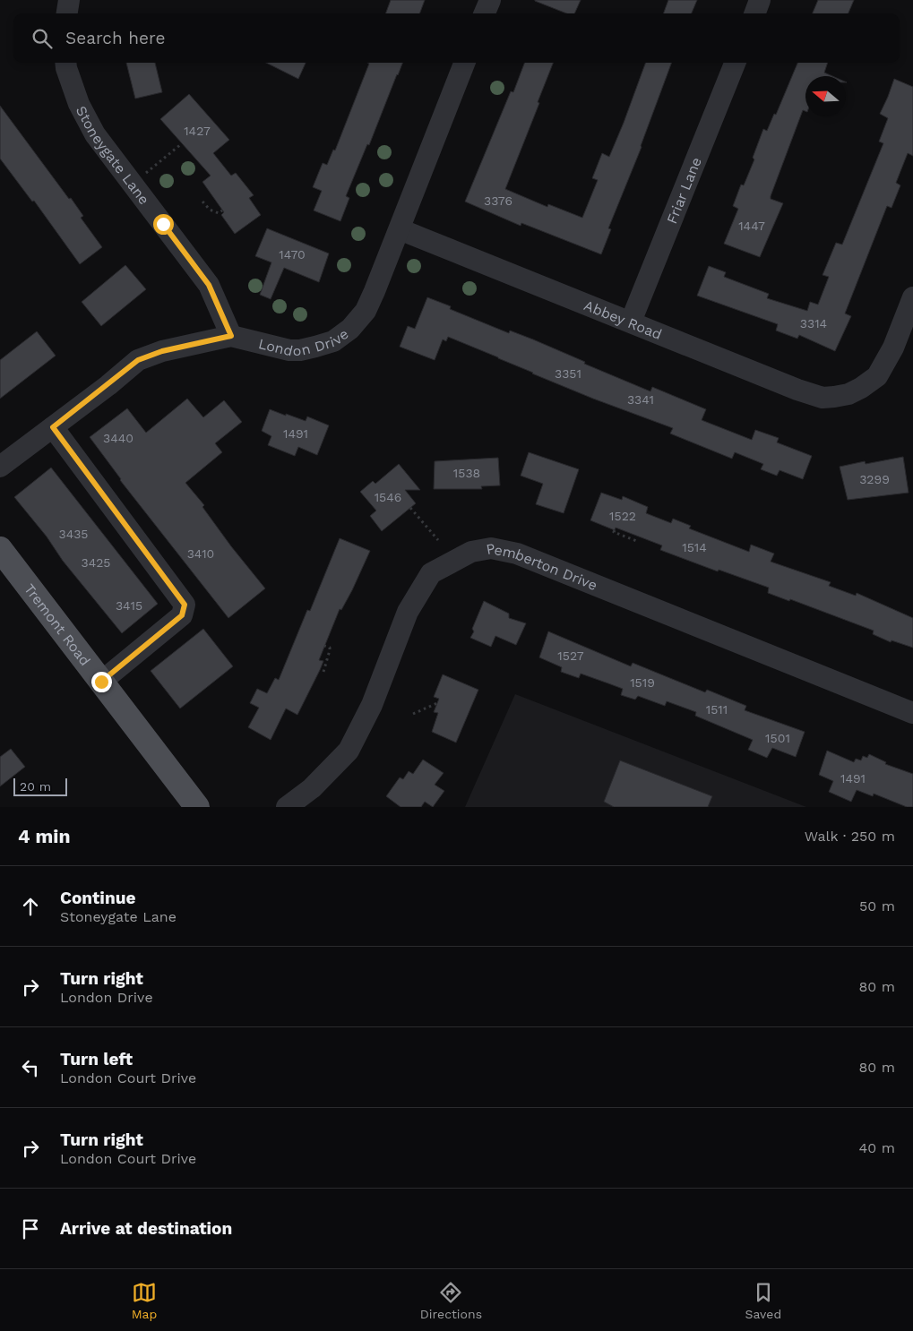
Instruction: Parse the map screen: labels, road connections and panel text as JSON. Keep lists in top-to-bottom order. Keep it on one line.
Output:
{"streets":{"main road":["Tremont Road"],"street":["Stoneygate Lane","Friar Lane","Abbey Road","London Drive","Pemberton Drive"]},"crossings":[["Stoneygate Lane","London Drive"],["Friar Lane","Abbey Road"],["Abbey Road","London Drive"]],"house_numbers":["1427","3376","1447","1470","3314","3351","3341","1491","3440","1538","3299","1546","1522","3435","1514","3410","3425","3415","1527","1519","1511","1501","1491"],"scale_bar":"20 m","north":"left","page":{"search":"Search here","scale":"20 m","heading":["4 min","Walk · 250 m"],"list":[["Continue","Stoneygate Lane","50 m"],["Turn right","London Drive","80 m"],["Turn left","London Court Drive","80 m"],["Turn right","London Court Drive","40 m"],"Arrive at destination"],"nav":["Map","Directions","Saved"]}}
